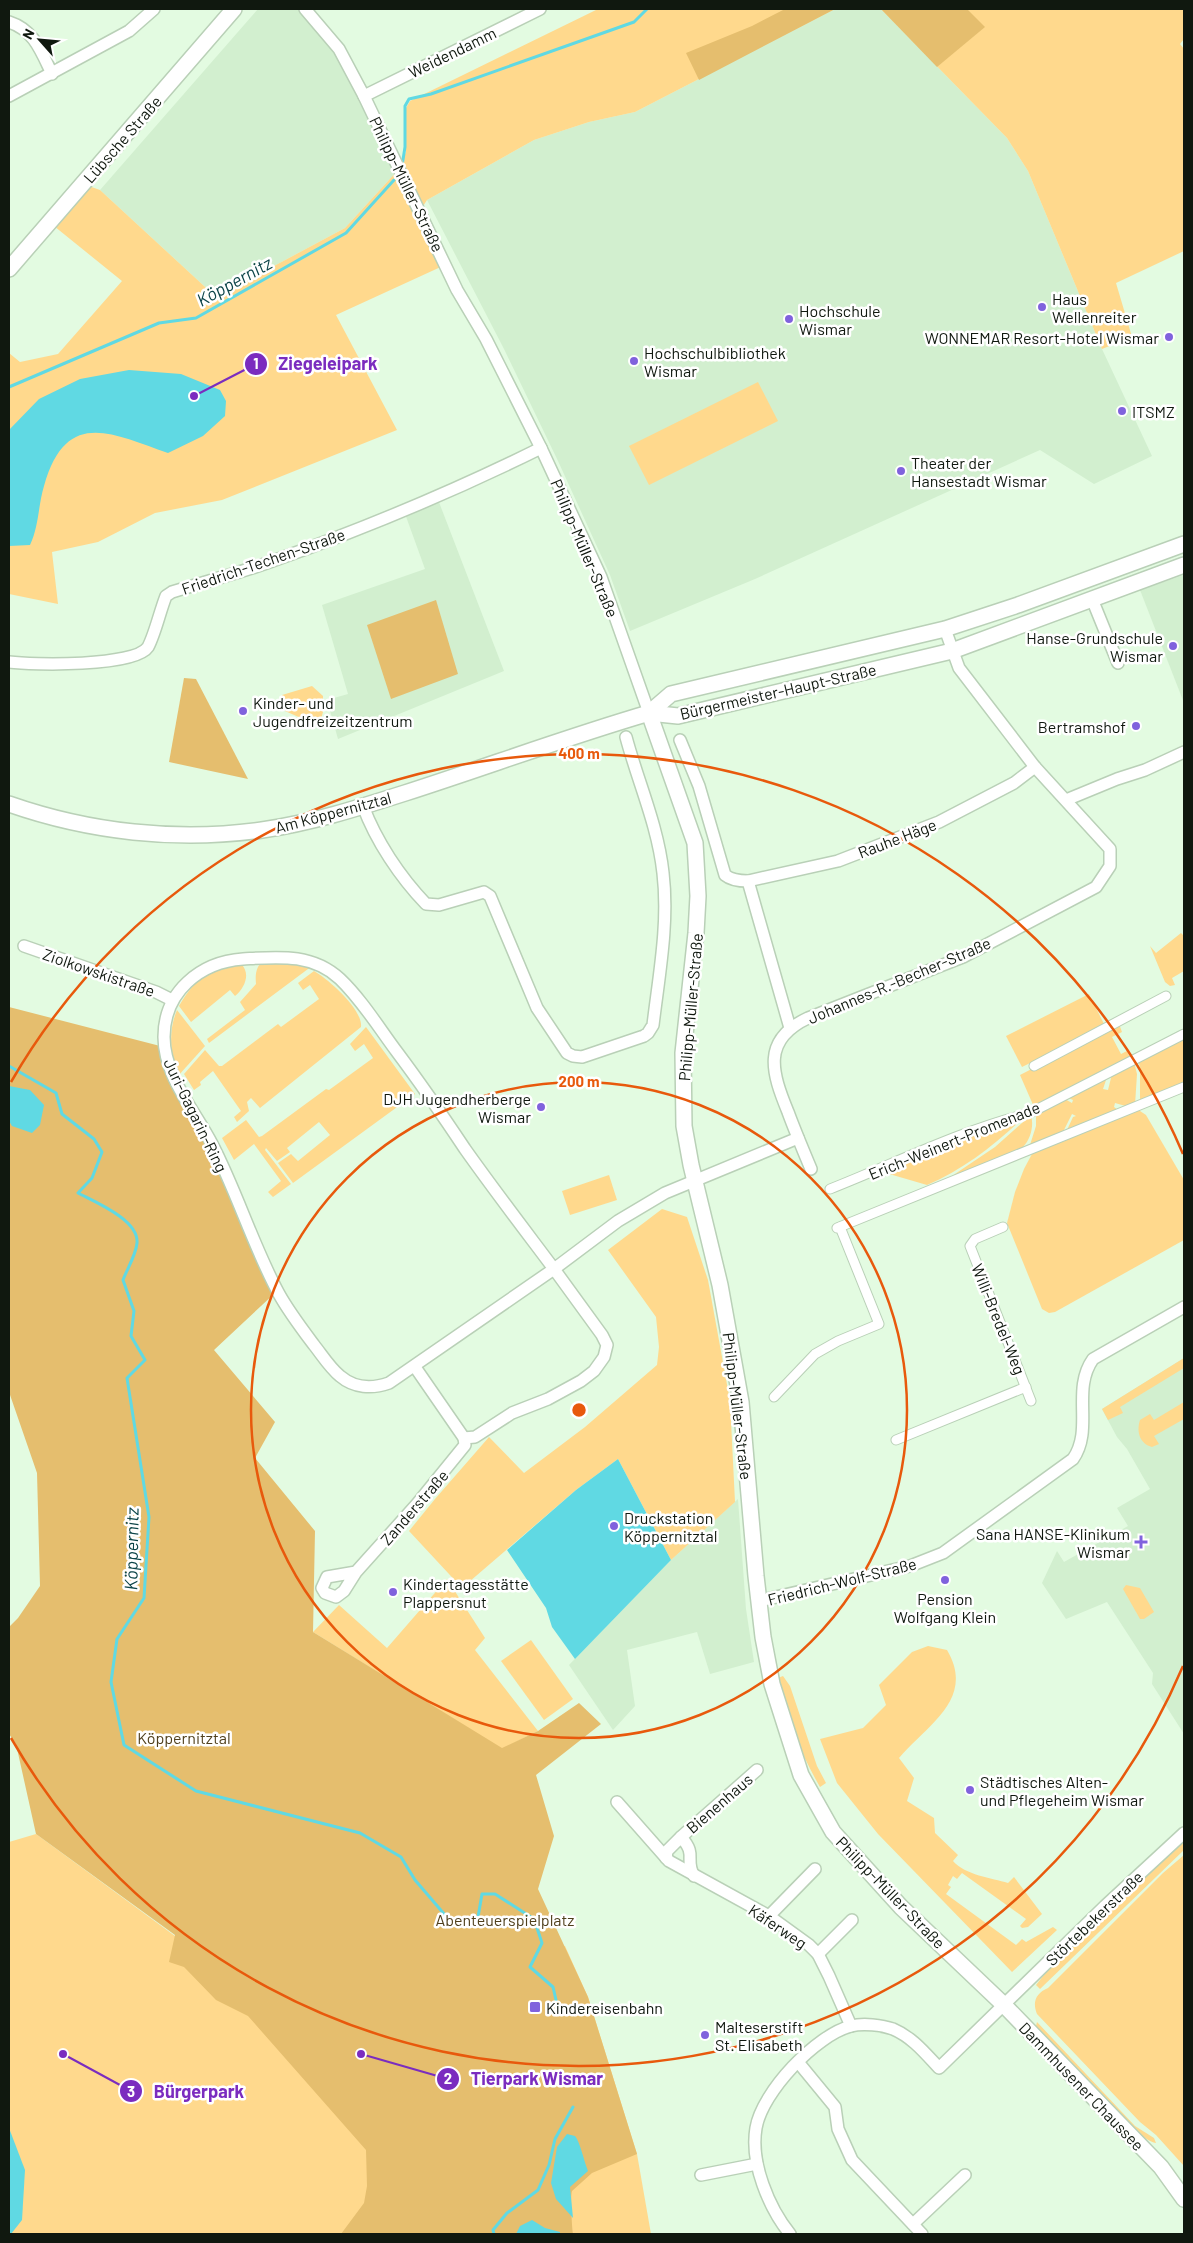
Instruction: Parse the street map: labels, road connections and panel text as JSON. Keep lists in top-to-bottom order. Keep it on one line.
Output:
{"streets":{"street":["Weidendamm","Lübsche Straße","Philipp-Müller-Straße","Friedrich-Techen-Straße","Bürgermeister-Haupt-Straße","Am Köppernitztal","Rauhe Häge","Ziolkowskistraße","Johannes-R.-Becher-Straße","Juri-Gagarin-Ring","Erich-Weinert-Promenade","Willi-Bredel-Weg","Zanderstraße","Friedrich-Wolf-Straße","Bienenhaus","Störtebekerstraße","Käferweg","Dammhusener Chaussee"]},"crossings":[["Weidendamm","Philipp-Müller-Straße"],["Philipp-Müller-Straße","Friedrich-Techen-Straße"],["Philipp-Müller-Straße","Bürgermeister-Haupt-Straße"],["Philipp-Müller-Straße","Am Köppernitztal"],["Philipp-Müller-Straße","Juri-Gagarin-Ring"],["Philipp-Müller-Straße","Friedrich-Wolf-Straße"],["Philipp-Müller-Straße","Störtebekerstraße"],["Philipp-Müller-Straße","Dammhusener Chaussee"],["Bürgermeister-Haupt-Straße","Am Köppernitztal"],["Bürgermeister-Haupt-Straße","Johannes-R.-Becher-Straße"],["Rauhe Häge","Johannes-R.-Becher-Straße"],["Ziolkowskistraße","Juri-Gagarin-Ring"],["Störtebekerstraße","Käferweg"],["Störtebekerstraße","Dammhusener Chaussee"]],"water":["Köppernitz"],"parks":["Köppernitztal","Abenteuerspielplatz"],"places":{"other":["Haus Wellenreiter","Hochschule Wismar","WONNEMAR Resort-Hotel Wismar","Hochschulbibliothek Wismar","Ziegeleipark","ITSMZ","Theater der Hansestadt Wismar","Hanse-Grundschule Wismar","Kinder- und Jugendfreizeitzentrum","Bertramshof","DJH Jugendherberge Wismar","Druckstation Köppernitztal","Pension Wolfgang Klein","Kindertagesstätte Plappersnut","Städtisches Alten- und Pflegeheim Wismar","Malteserstift St. Elisabeth","Bürgerpark","Tierpark Wismar"],"health":["Sana HANSE-Klinikum Wismar"],"transit":["Kindereisenbahn"]},"north":"top left","rings":["400 m","200 m"]}
